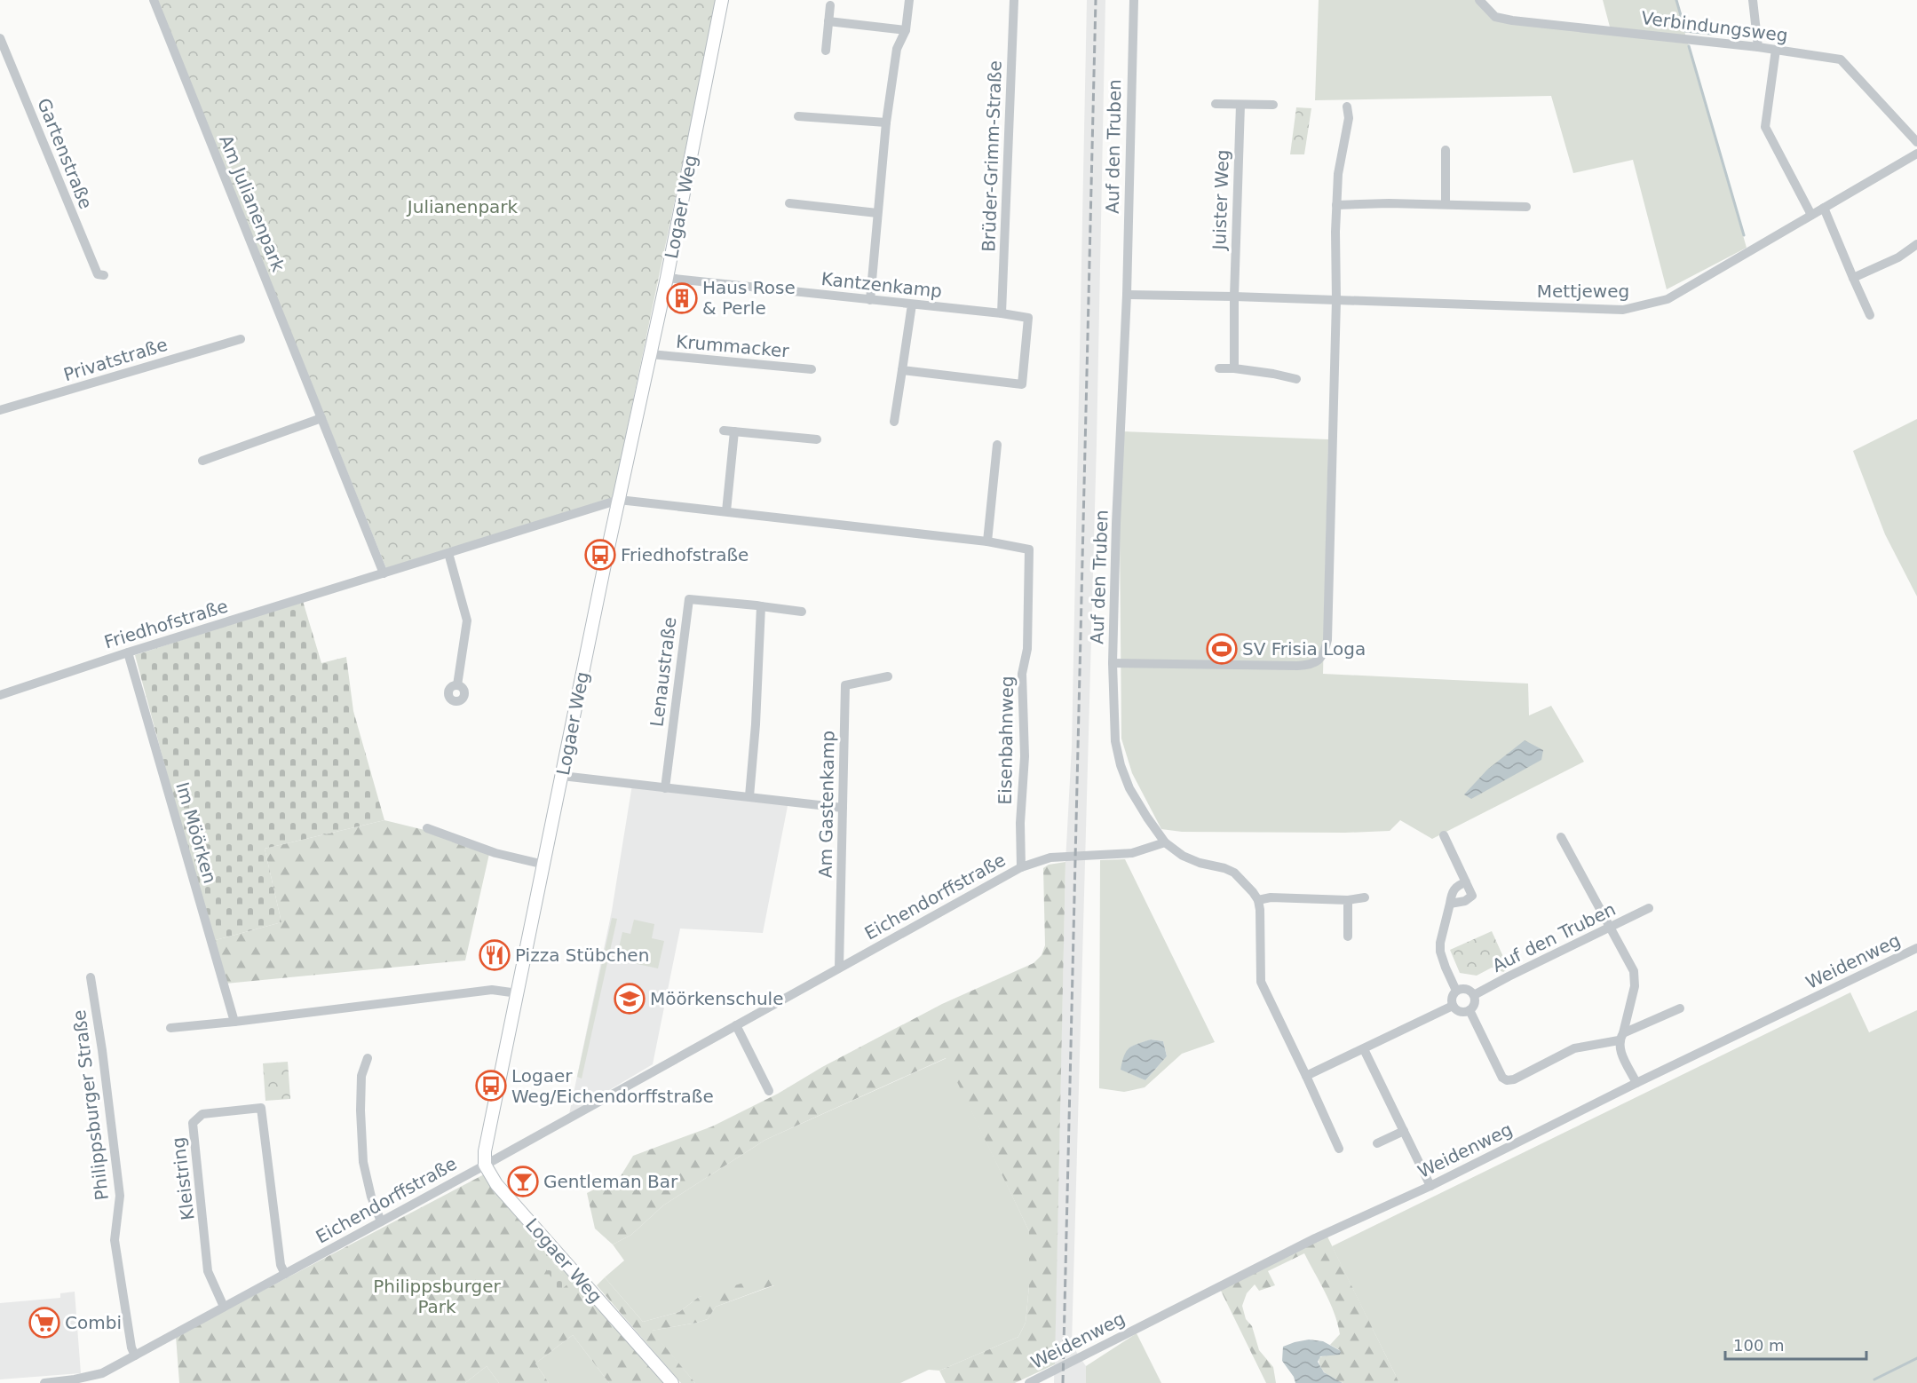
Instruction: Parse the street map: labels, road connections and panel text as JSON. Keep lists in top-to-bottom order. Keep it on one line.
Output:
{"streets":{"street":["Verbindungsweg","Auf den Truben","Gartenstraße","Brüder-Grimm-Straße","Juister Weg","Am Julianenpark","Logaer Weg","Kantzenkamp","Mettjeweg","Krummacker","Privatstraße","Friedhofstraße","Lenaustraße","Eisenbahnweg","Am Gastenkamp","Im Möörken","Eichendorffstraße","Weidenweg","Philippsburger Straße","Kleistring"]},"crossings":[["Auf den Truben","Mettjeweg"],["Auf den Truben","Eichendorffstraße"],["Brüder-Grimm-Straße","Kantzenkamp"],["Juister Weg","Mettjeweg"],["Am Julianenpark","Friedhofstraße"],["Logaer Weg","Kantzenkamp"],["Logaer Weg","Krummacker"],["Logaer Weg","Friedhofstraße"],["Logaer Weg","Eichendorffstraße"],["Friedhofstraße","Eisenbahnweg"],["Friedhofstraße","Im Möörken"],["Eisenbahnweg","Eichendorffstraße"],["Am Gastenkamp","Eichendorffstraße"],["Eichendorffstraße","Philippsburger Straße"],["Eichendorffstraße","Kleistring"]],"parks":["Julianenpark","Philippsburger Park"],"places":{"building":["Haus Rose & Perle"],"bus stop":["Friedhofstraße","Logaer Weg/Eichendorffstraße"],"sports":["SV Frisia Loga"],"restaurant":["Pizza Stübchen"],"school or university":["Möörkenschule"],"bar":["Gentleman Bar"],"supermarket":["Combi"]},"scale_bar":"100 m"}
